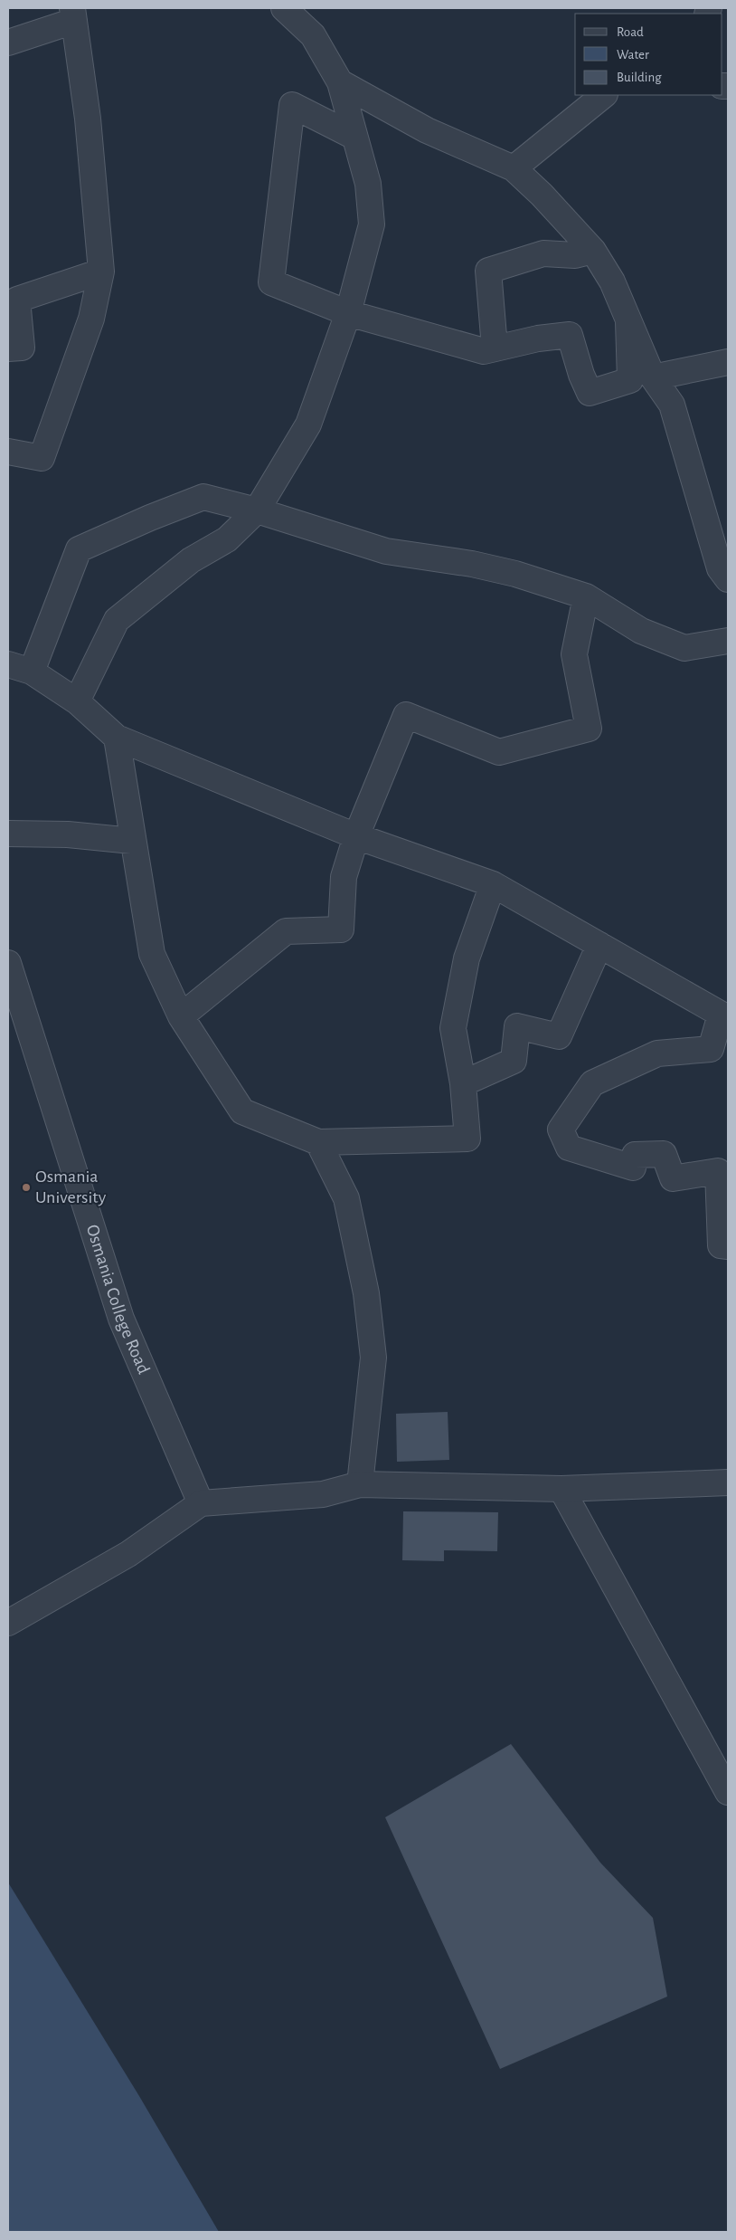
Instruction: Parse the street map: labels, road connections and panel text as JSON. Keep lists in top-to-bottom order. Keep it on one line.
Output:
{"streets":{"street":["Osmania College Road"]},"places":["Osmania University"],"legend":["Road","Water","Building"]}
